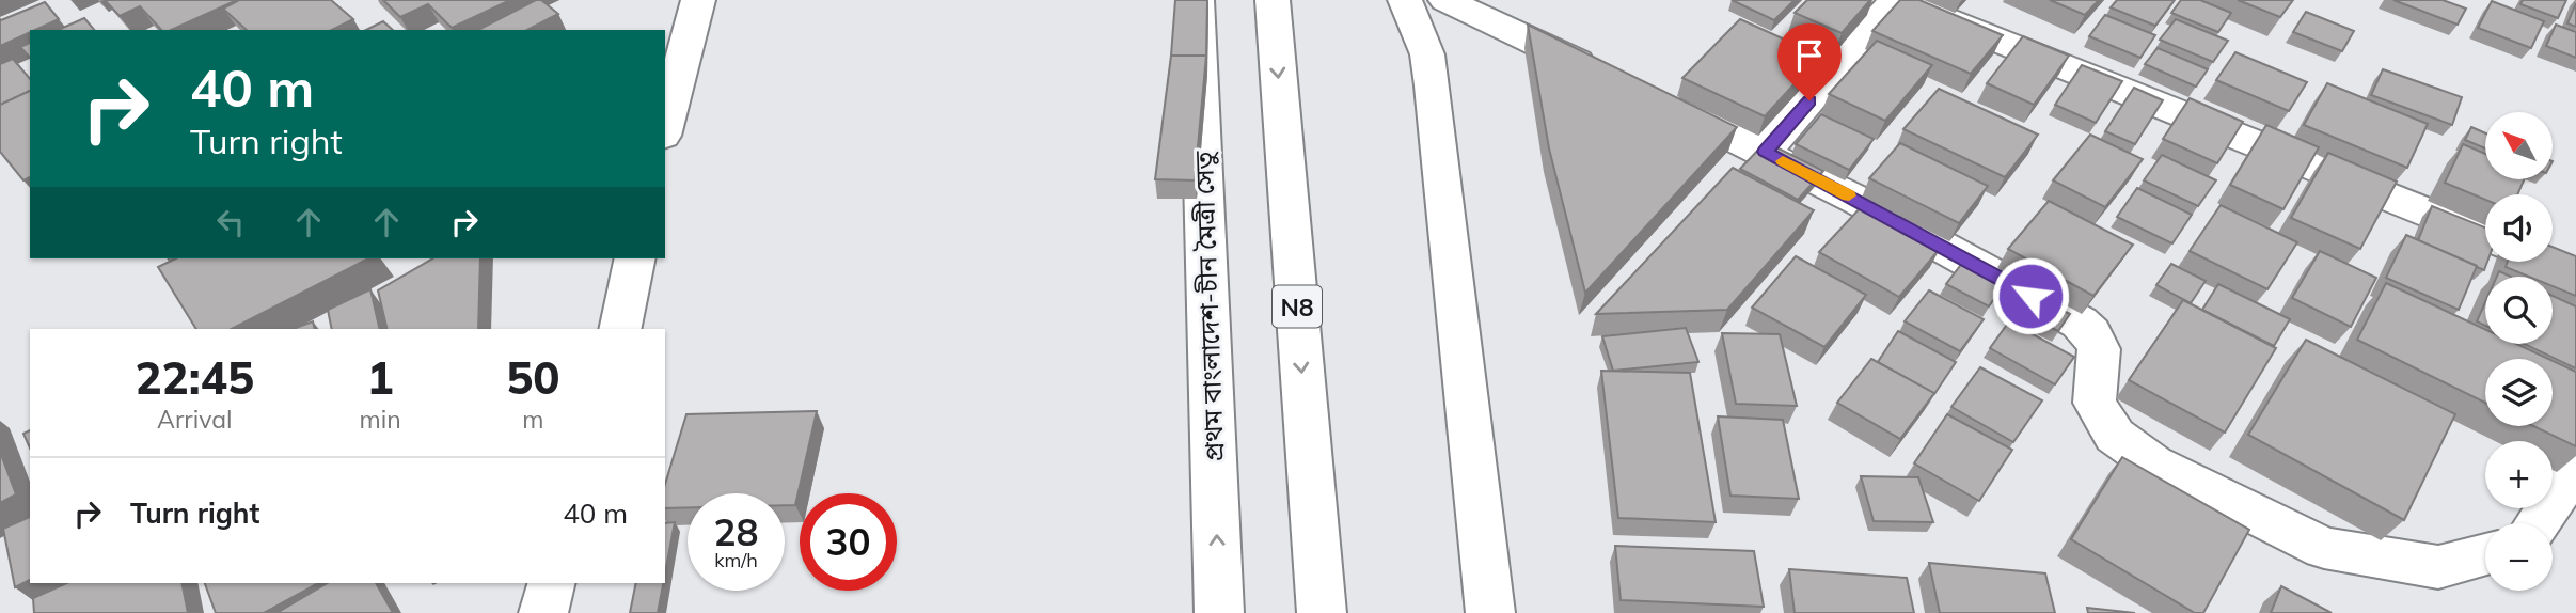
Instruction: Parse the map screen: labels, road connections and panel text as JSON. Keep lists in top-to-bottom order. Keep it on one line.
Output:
{"streets":{"main road":["প্রথম বাংলাদেশ-চীন মৈত্রী সেতু","N8"]},"north":"top left","page":{"turn":["40 m","Turn right"],"map_buttons":["+","−"],"eta":["22:45","Arrival","1","min","50","m"],"list":[{"name":"Turn right","value":"40 m"}],"speed":"28 km/h","limit":"30"}}
